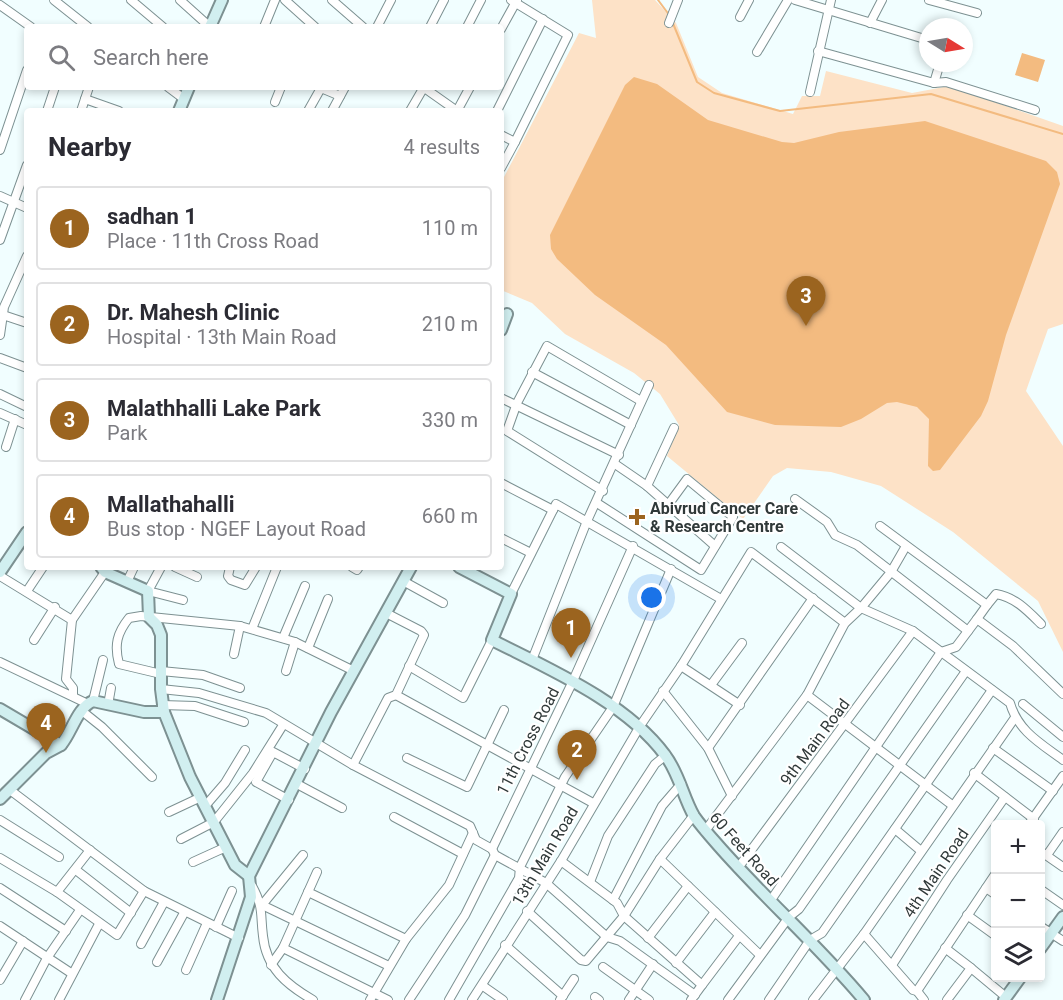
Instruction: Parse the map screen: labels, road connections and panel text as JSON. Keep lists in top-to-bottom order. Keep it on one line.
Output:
{"streets":{"street":["11th Cross Road","9th Main Road","60 Feet Road","13th Main Road","4th Main Road"]},"crossings":[["11th Cross Road","60 Feet Road"],["9th Main Road","60 Feet Road"],["60 Feet Road","13th Main Road"]],"places":{"health":["Abivrud Cancer Care & Research Centre"]},"north":"right","page":{"search":"Search here","heading":["Nearby","4 results"],"list":[{"mark":"1","name":"sadhan 1","note":"Place · 11th Cross Road","value":"110 m"},{"mark":"2","name":"Dr. Mahesh Clinic","note":"Hospital · 13th Main Road","value":"210 m"},{"mark":"3","name":"Malathhalli Lake Park","note":"Park","value":"330 m"},{"mark":"4","name":"Mallathahalli","note":"Bus stop · NGEF Layout Road","value":"660 m"}],"pins":["3","1","4","2"],"map_buttons":["+","−"]}}
